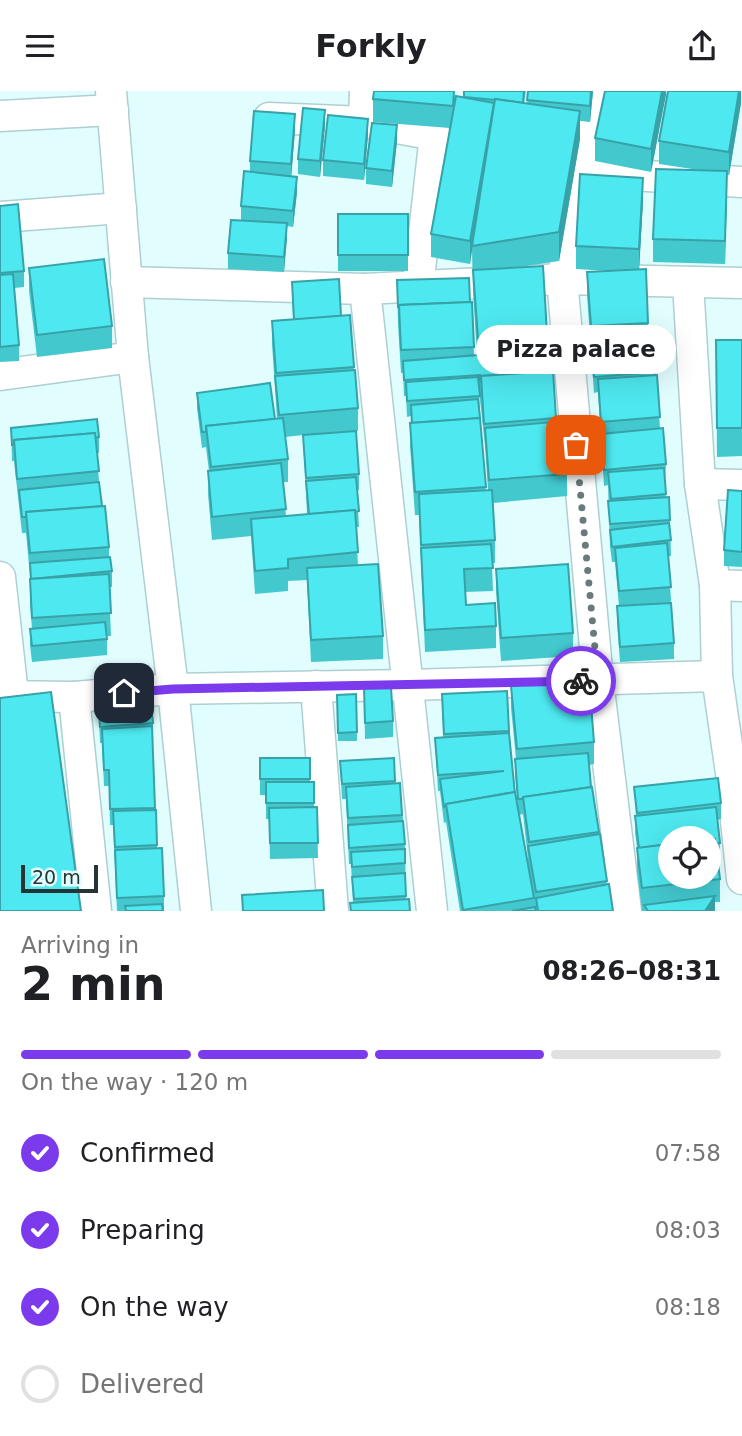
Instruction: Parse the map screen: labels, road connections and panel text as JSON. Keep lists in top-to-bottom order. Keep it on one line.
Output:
{"places":["Pizza palace"],"scale_bar":"20 m","page":{"header":"Forkly","bubble":"Pizza palace","scale":"20 m","heading":["2 min","Arriving in","08:26–08:31"],"bar":"On the way · 120 m","list":[["Confirmed","07:58"],["Preparing","08:03"],["On the way","08:18"],"Delivered"]}}
